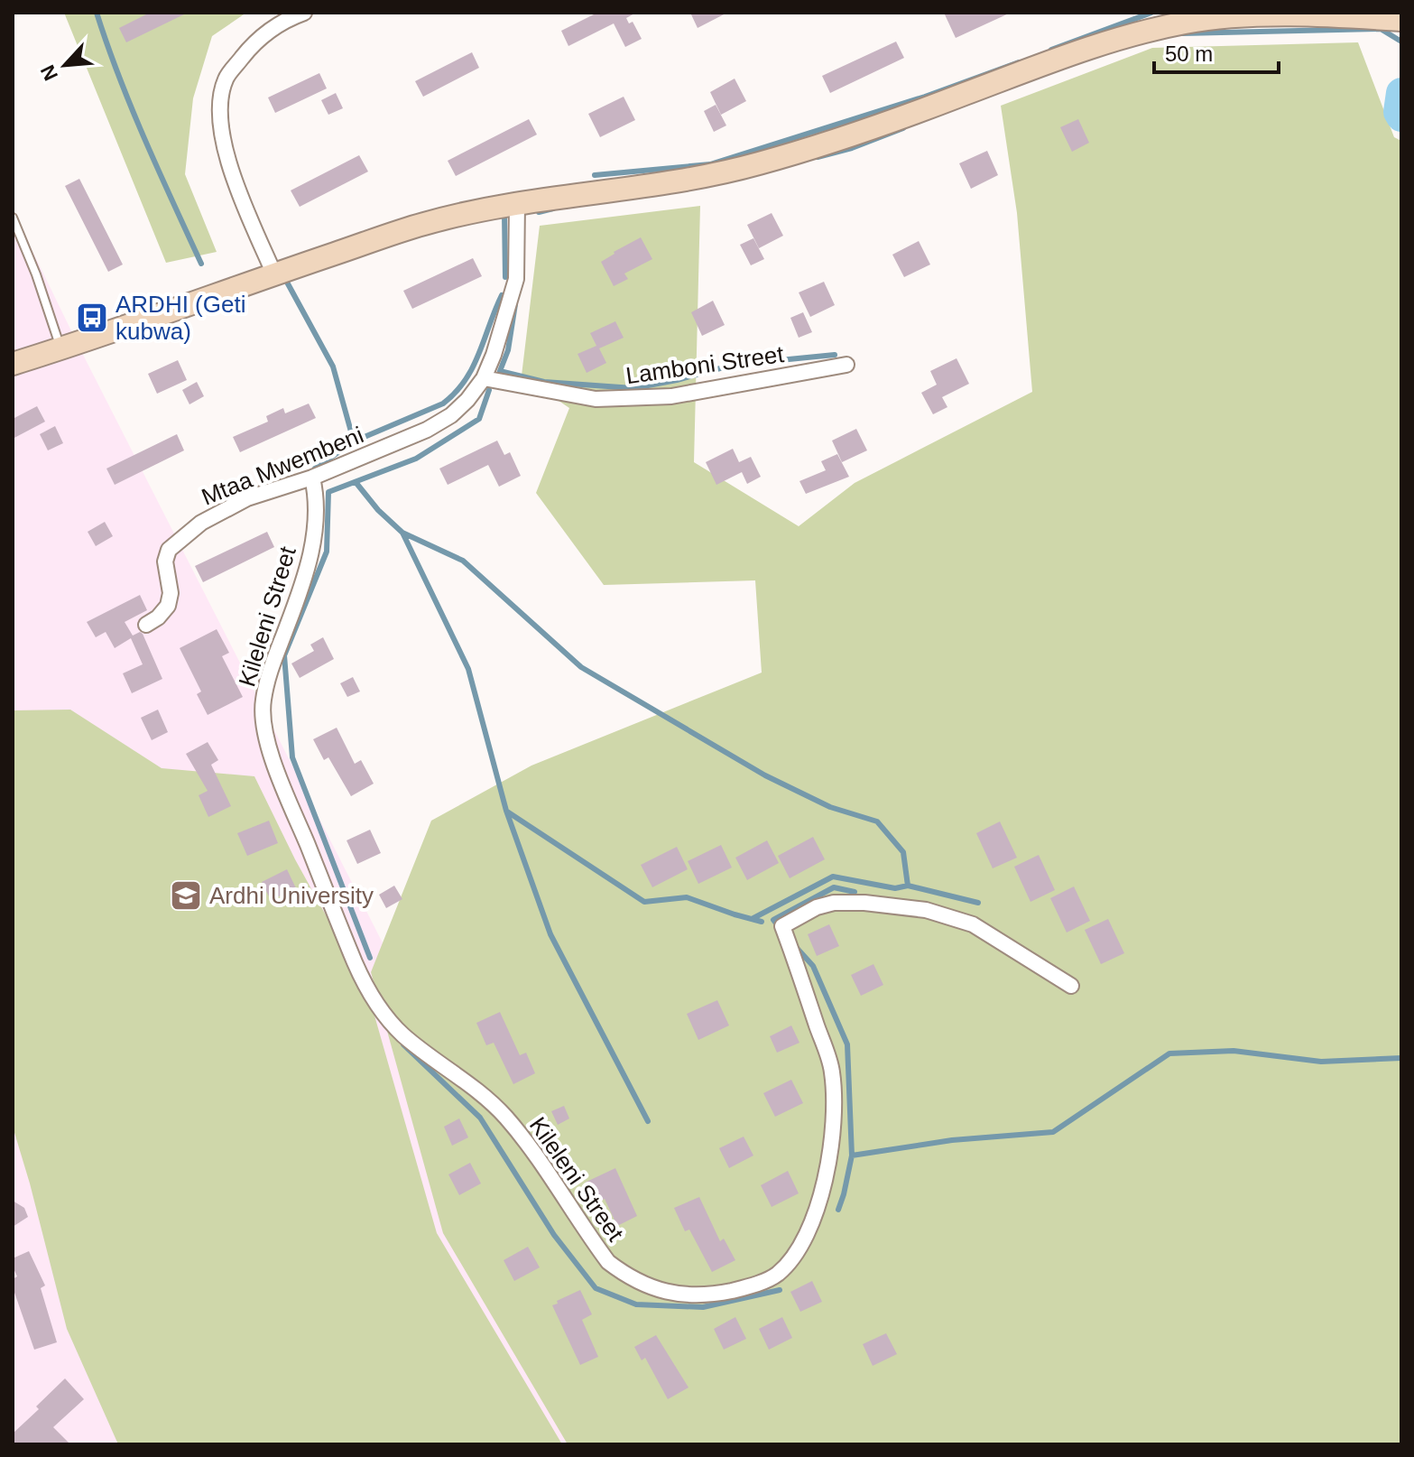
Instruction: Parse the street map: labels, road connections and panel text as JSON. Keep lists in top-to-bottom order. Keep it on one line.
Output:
{"streets":{"street":["Lamboni Street","Mtaa Mwembeni","Kileleni Street"]},"crossings":[["Lamboni Street","Mtaa Mwembeni"],["Mtaa Mwembeni","Kileleni Street"]],"places":{"bus stop":["ARDHI (Geti kubwa)"],"school or university":["Ardhi University"]},"scale_bar":"50 m","north":"bottom left"}
